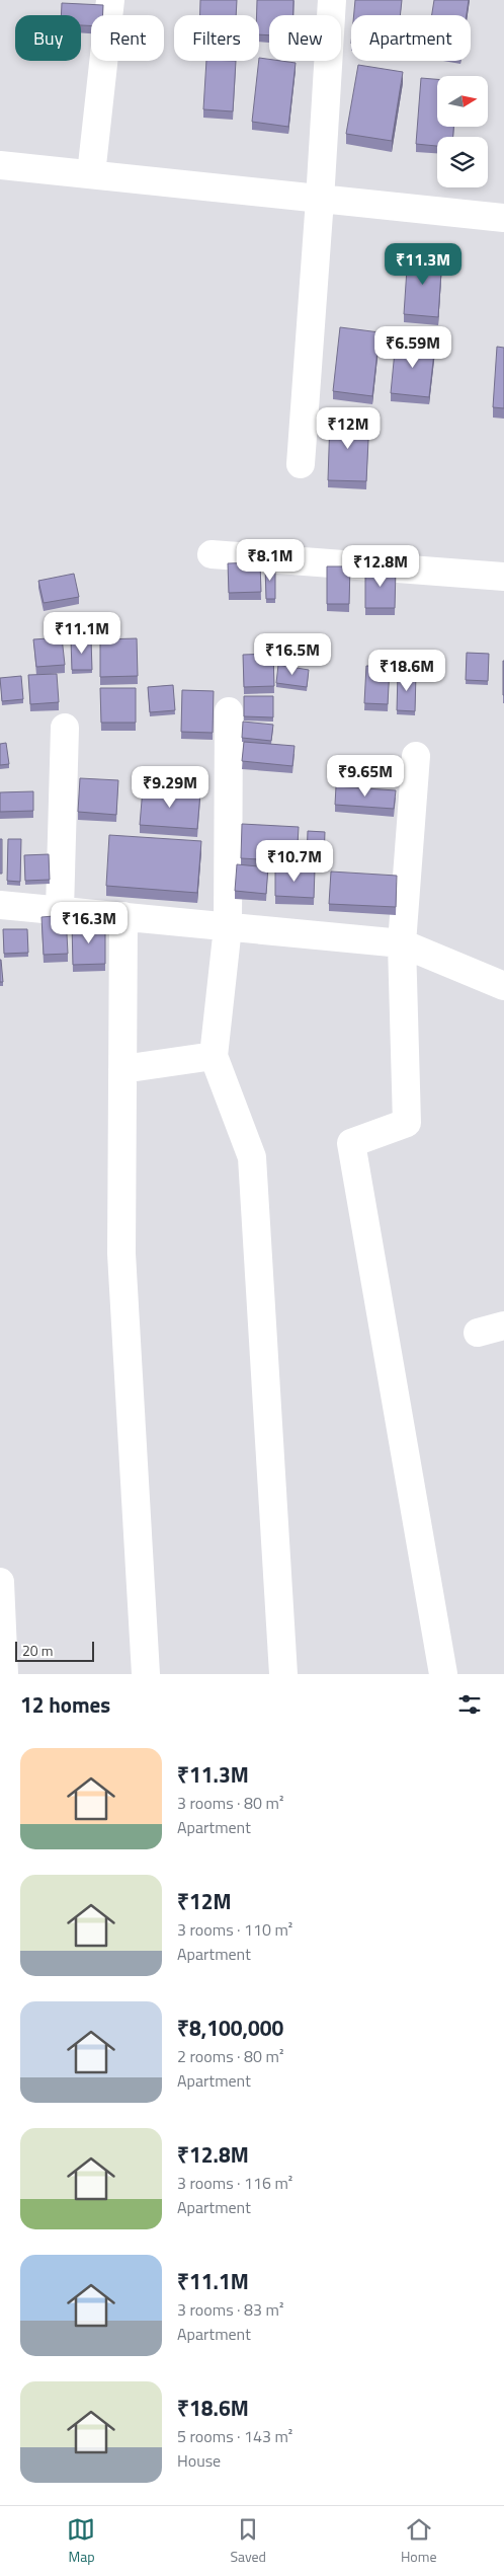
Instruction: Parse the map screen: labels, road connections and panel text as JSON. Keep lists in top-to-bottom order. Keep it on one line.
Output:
{"scale_bar":"20 m","north":"right","page":{"chip":["Buy","Rent","Filters","New","Apartment"],"price":["₹11.3M","₹6.59M","₹12M","₹8.1M","₹12.8M","₹11.1M","₹16.5M","₹18.6M","₹9.65M","₹9.29M","₹10.7M","₹16.3M"],"scale":"20 m","heading":"12 homes","list":[{"name":"₹11.3M","note":"3 rooms · 80 m² · Apartment"},{"name":"₹12M","note":"3 rooms · 110 m² · Apartment"},{"name":"₹8,100,000","note":"2 rooms · 80 m² · Apartment"},{"name":"₹12.8M","note":"3 rooms · 116 m² · Apartment"},{"name":"₹11.1M","note":"3 rooms · 83 m² · Apartment"},{"name":"₹18.6M","note":"5 rooms · 143 m² · House"}],"tabs":["Map","Saved","Home"]}}
